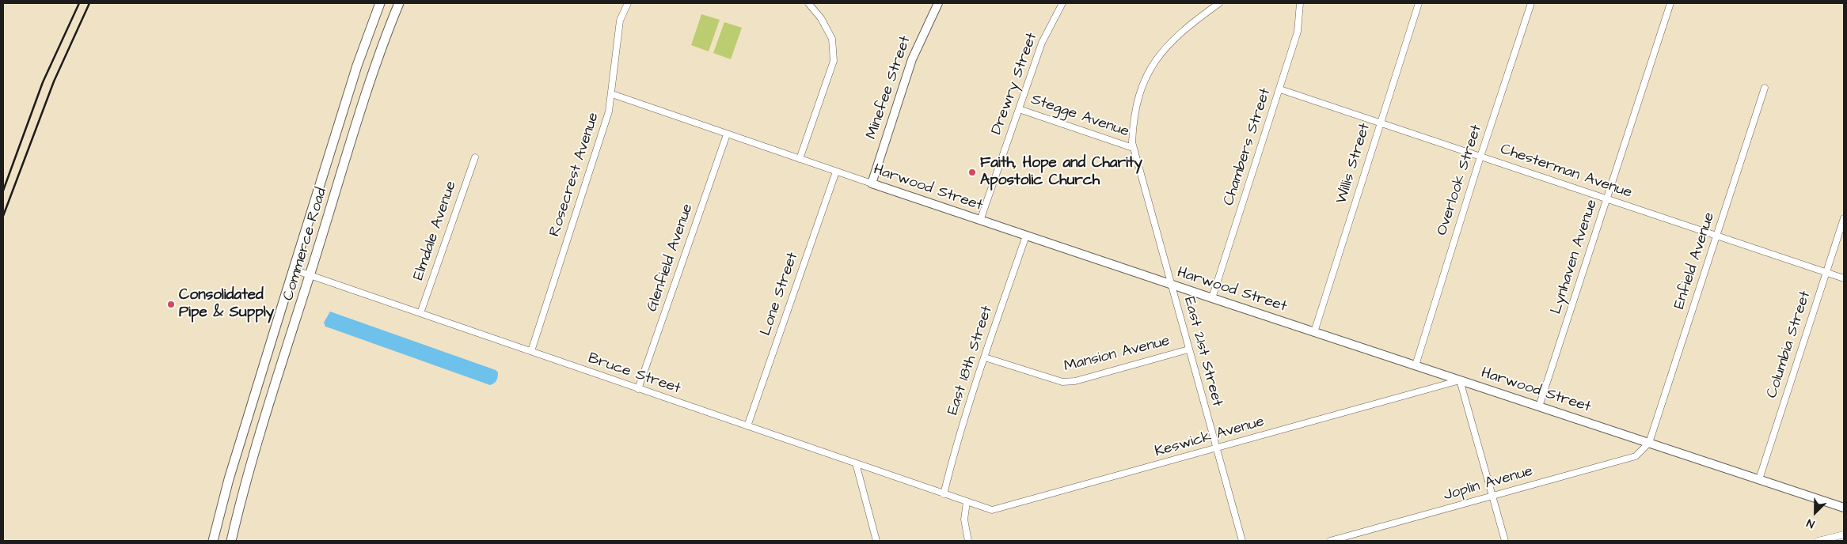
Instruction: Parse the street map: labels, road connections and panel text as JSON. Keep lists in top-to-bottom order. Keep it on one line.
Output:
{"streets":{"main road":["Commerce Road"],"street":["Drewry Street","Minefee Street","Stegge Avenue","Chambers Street","Willis Street","Chesterman Avenue","Rosecrest Avenue","Overlook Street","Harwood Street","Elmdale Avenue","Lynhaven Avenue","Glenfield Avenue","Enfield Avenue","Lone Street","Columbia Street","East 21st Street","Mansion Avenue","East 18th Street","Bruce Street","Keswick Avenue","Joplin Avenue"]},"crossings":[["Drewry Street","Stegge Avenue"],["Drewry Street","Harwood Street"],["Minefee Street","Harwood Street"],["Stegge Avenue","East 21st Street"],["Chambers Street","Chesterman Avenue"],["Chambers Street","Harwood Street"],["Willis Street","Chesterman Avenue"],["Willis Street","Harwood Street"],["Chesterman Avenue","Overlook Street"],["Chesterman Avenue","Lynhaven Avenue"],["Chesterman Avenue","Enfield Avenue"],["Chesterman Avenue","Columbia Street"],["Rosecrest Avenue","Harwood Street"],["Rosecrest Avenue","Bruce Street"],["Overlook Street","Harwood Street"],["Harwood Street","Lynhaven Avenue"],["Harwood Street","Glenfield Avenue"],["Harwood Street","Enfield Avenue"],["Harwood Street","Lone Street"],["Harwood Street","Columbia Street"],["Harwood Street","East 21st Street"],["Harwood Street","East 18th Street"],["Harwood Street","Keswick Avenue"],["Harwood Street","Joplin Avenue"],["Elmdale Avenue","Bruce Street"],["Commerce Road","Bruce Street"],["Glenfield Avenue","Bruce Street"],["Enfield Avenue","Joplin Avenue"],["Lone Street","Bruce Street"],["East 21st Street","Mansion Avenue"],["East 21st Street","Keswick Avenue"],["Mansion Avenue","East 18th Street"],["East 18th Street","Bruce Street"],["Bruce Street","Keswick Avenue"]],"places":["Faith, Hope and Charity Apostolic Church","Consolidated Pipe & Supply"],"north":"bottom left"}
